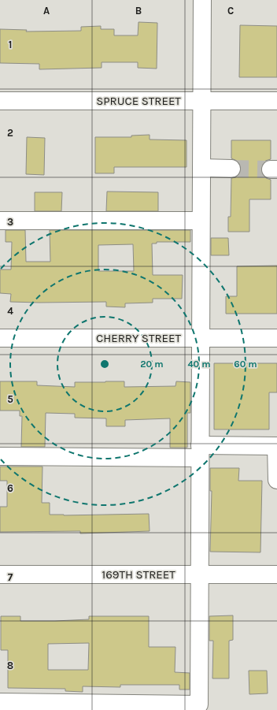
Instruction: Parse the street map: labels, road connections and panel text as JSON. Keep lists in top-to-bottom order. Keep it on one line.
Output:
{"streets":{"street":["SPRUCE STREET","CHERRY STREET","169TH STREET"]},"grid":{"columns":["A","B","C"],"rows":["1","2","3","4","5","6","7","8"]},"rings":["20 m","40 m","60 m"]}
